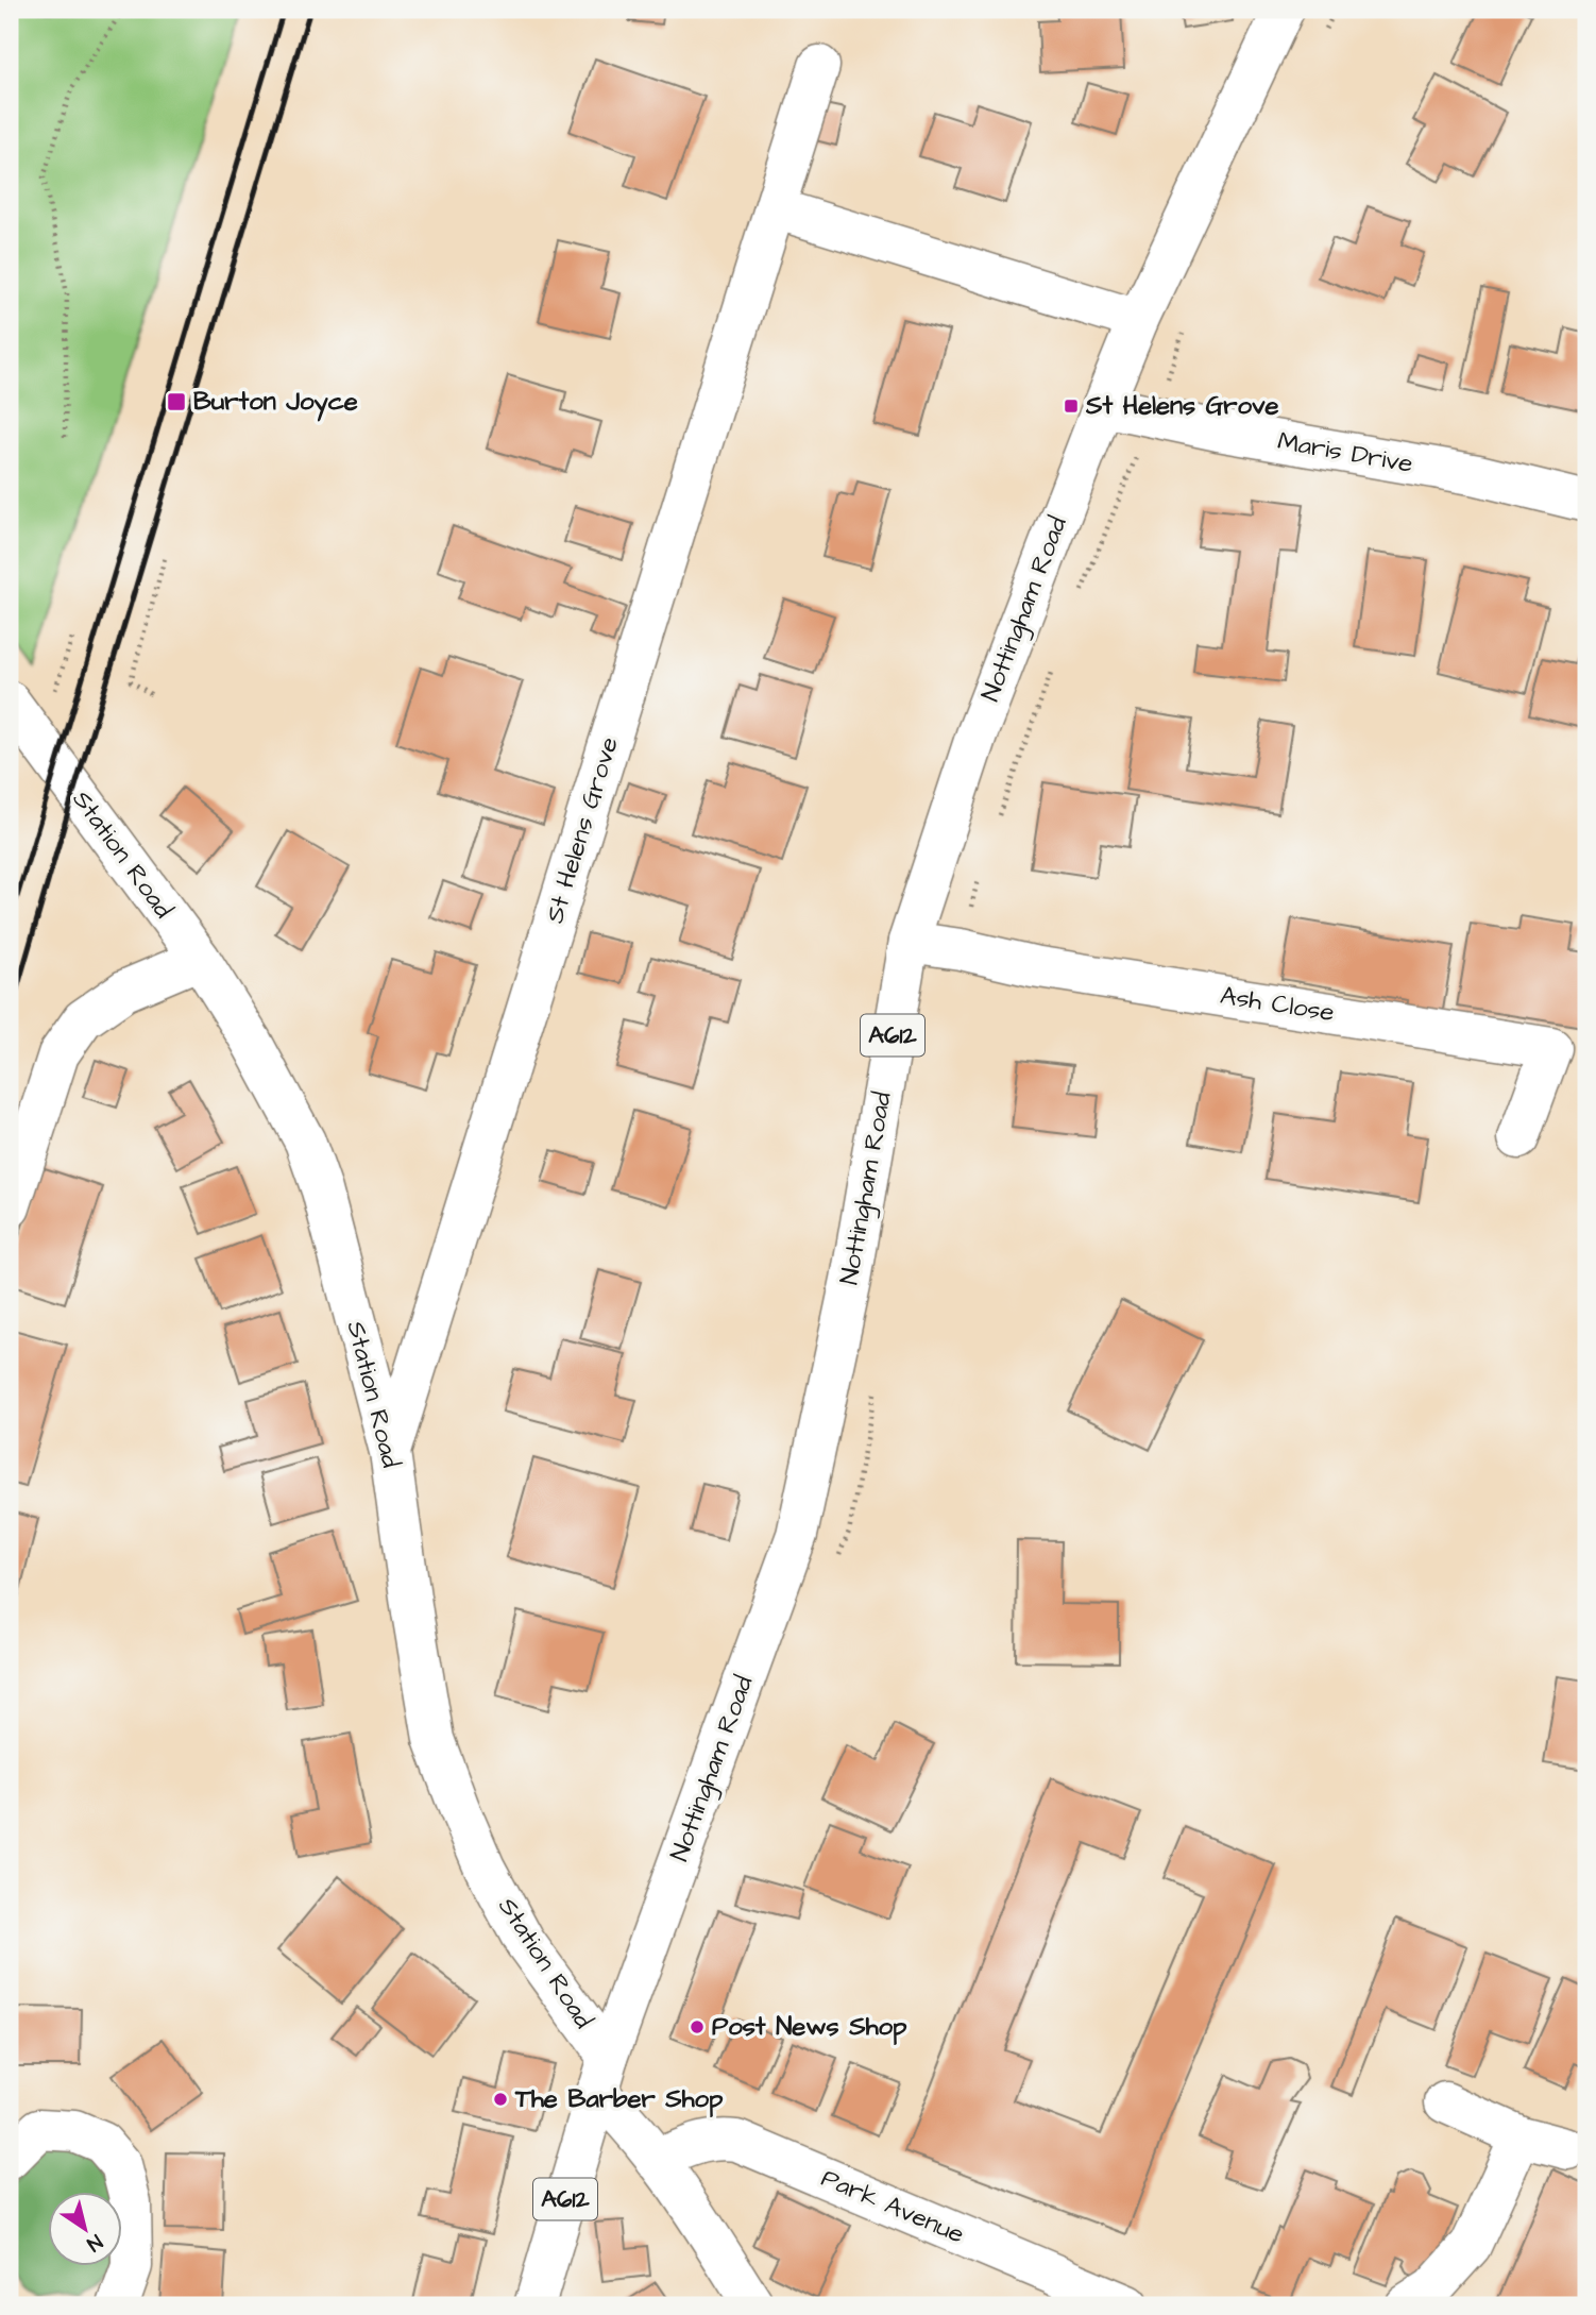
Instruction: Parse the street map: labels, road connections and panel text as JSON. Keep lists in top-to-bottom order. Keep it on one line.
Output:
{"streets":{"street":["Maris Drive","Nottingham Road","St Helens Grove","Station Road","Ash Close","A612","Park Avenue"]},"crossings":[["Maris Drive","Nottingham Road"],["Nottingham Road","Station Road"],["Nottingham Road","Ash Close"],["Nottingham Road","A612"],["St Helens Grove","Station Road"],["Station Road","A612"]],"places":{"transit":["Burton Joyce","St Helens Grove"],"other":["Post News Shop","The Barber Shop"]},"north":"bottom right"}
